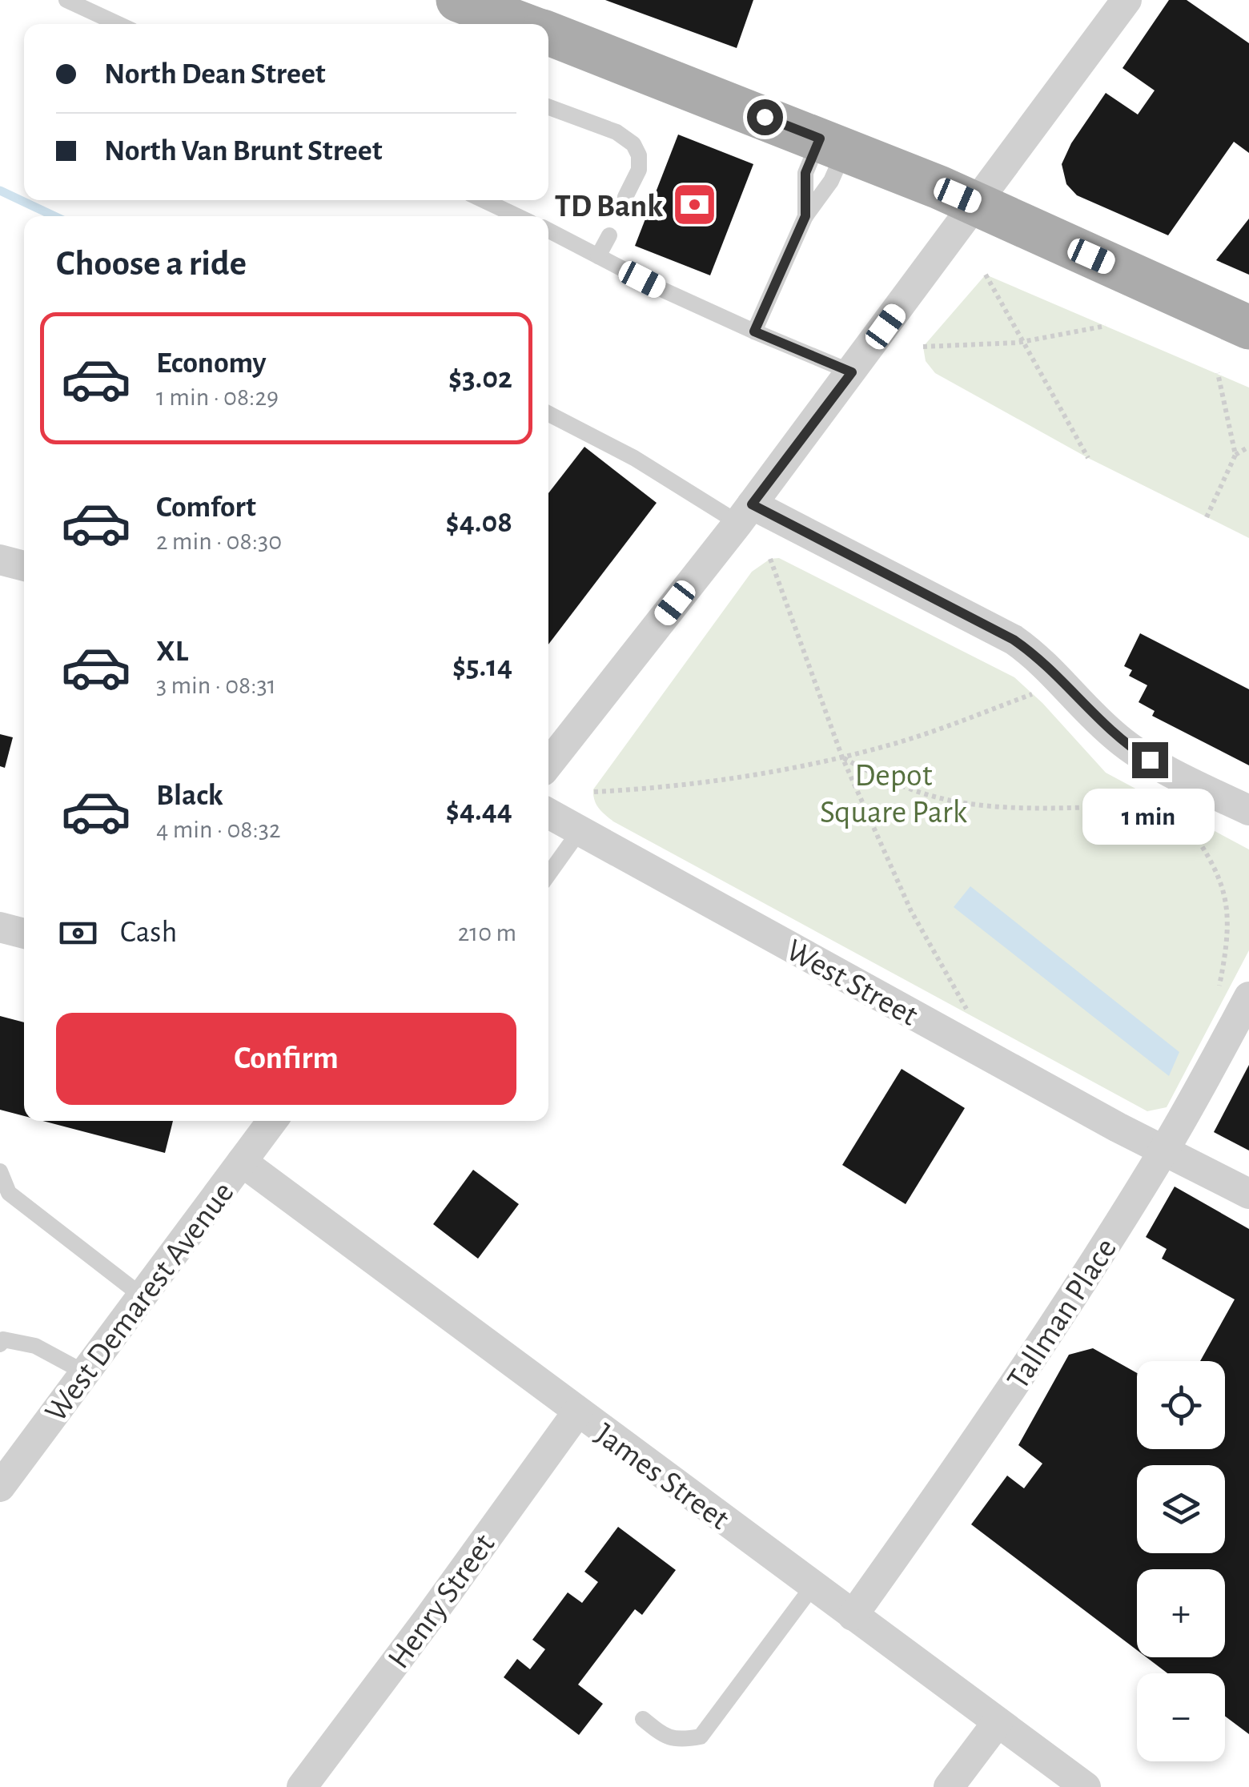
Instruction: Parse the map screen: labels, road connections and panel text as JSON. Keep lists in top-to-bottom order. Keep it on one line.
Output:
{"streets":{"street":["West Street","West Demarest Avenue","Tallman Place","James Street","Henry Street"]},"crossings":[["West Street","Tallman Place"],["West Demarest Avenue","James Street"],["Tallman Place","James Street"],["James Street","Henry Street"]],"parks":["Depot Square Park"],"places":{"bank":["TD Bank"]},"page":{"banner":["North Dean Street","North Van Brunt Street"],"heading":"Choose a ride","list":[{"name":"Economy","note":"1 min · 08:29","value":"$3.02"},{"name":"Comfort","note":"2 min · 08:30","value":"$4.08"},{"name":"XL","note":"3 min · 08:31","value":"$5.14"},{"name":"Black","note":"4 min · 08:32","value":"$4.44"}],"bubble":"1 min","pay":["Cash","210 m"],"buttons":"Confirm","map_buttons":["+","−"]}}
